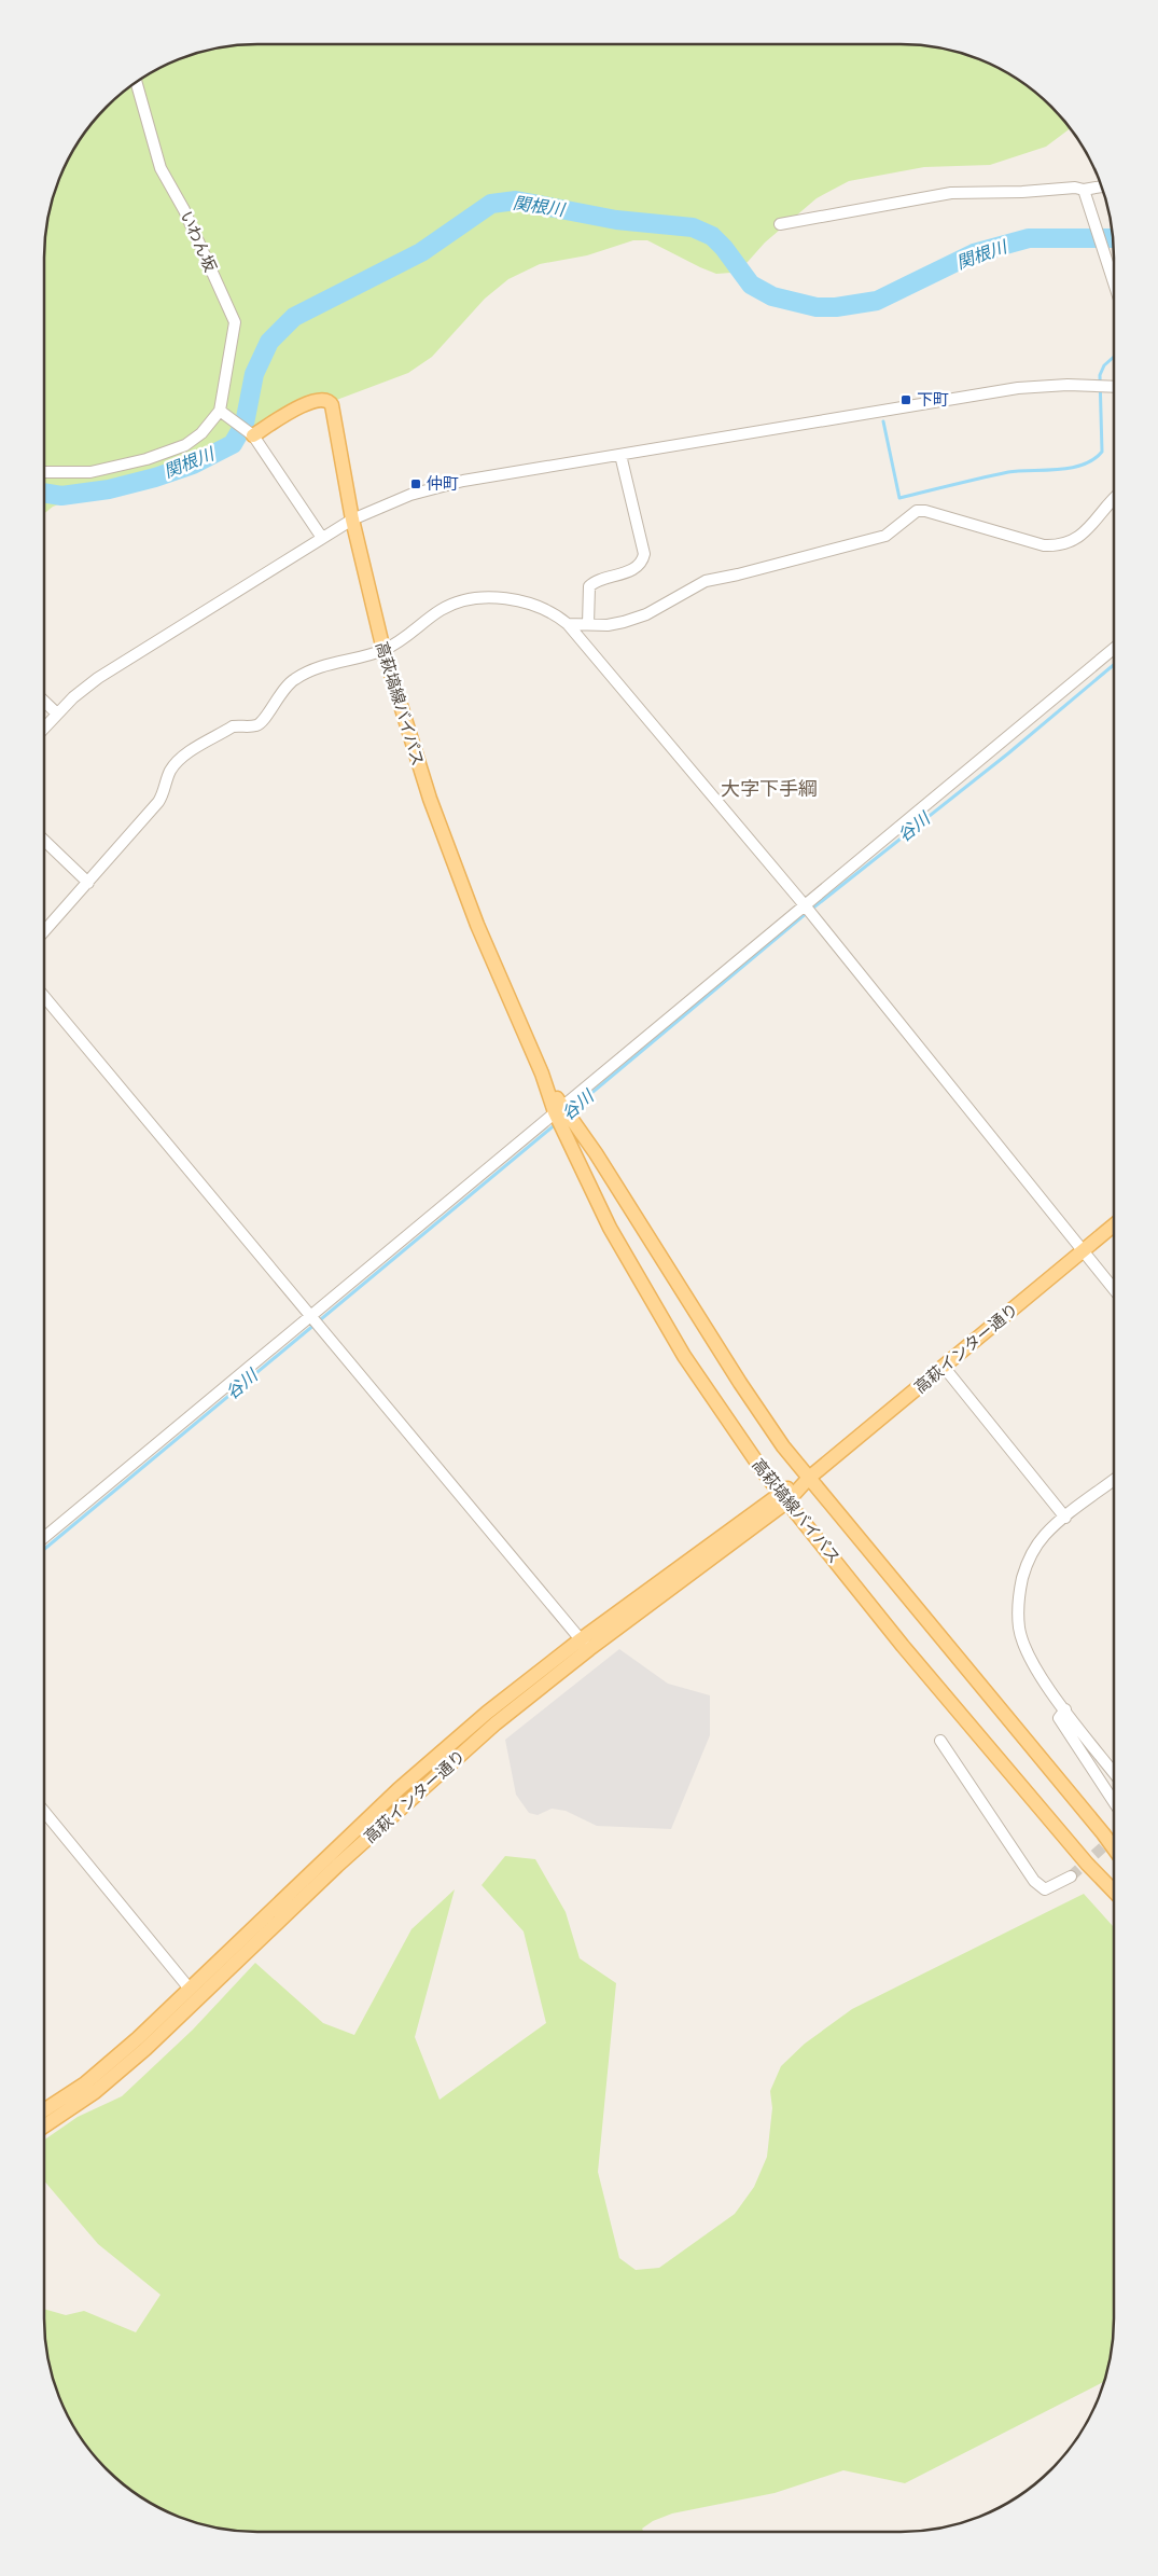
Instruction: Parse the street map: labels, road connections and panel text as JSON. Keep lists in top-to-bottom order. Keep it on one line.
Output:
{"streets":{"main road":["高萩塙線バイパス","高萩インター通り"],"street":["いわん坂"]},"crossings":[["高萩塙線バイパス","高萩インター通り"]],"districts":["大字下手綱"],"water":["関根川","谷川"],"places":{"transit":["下町","仲町"]}}
